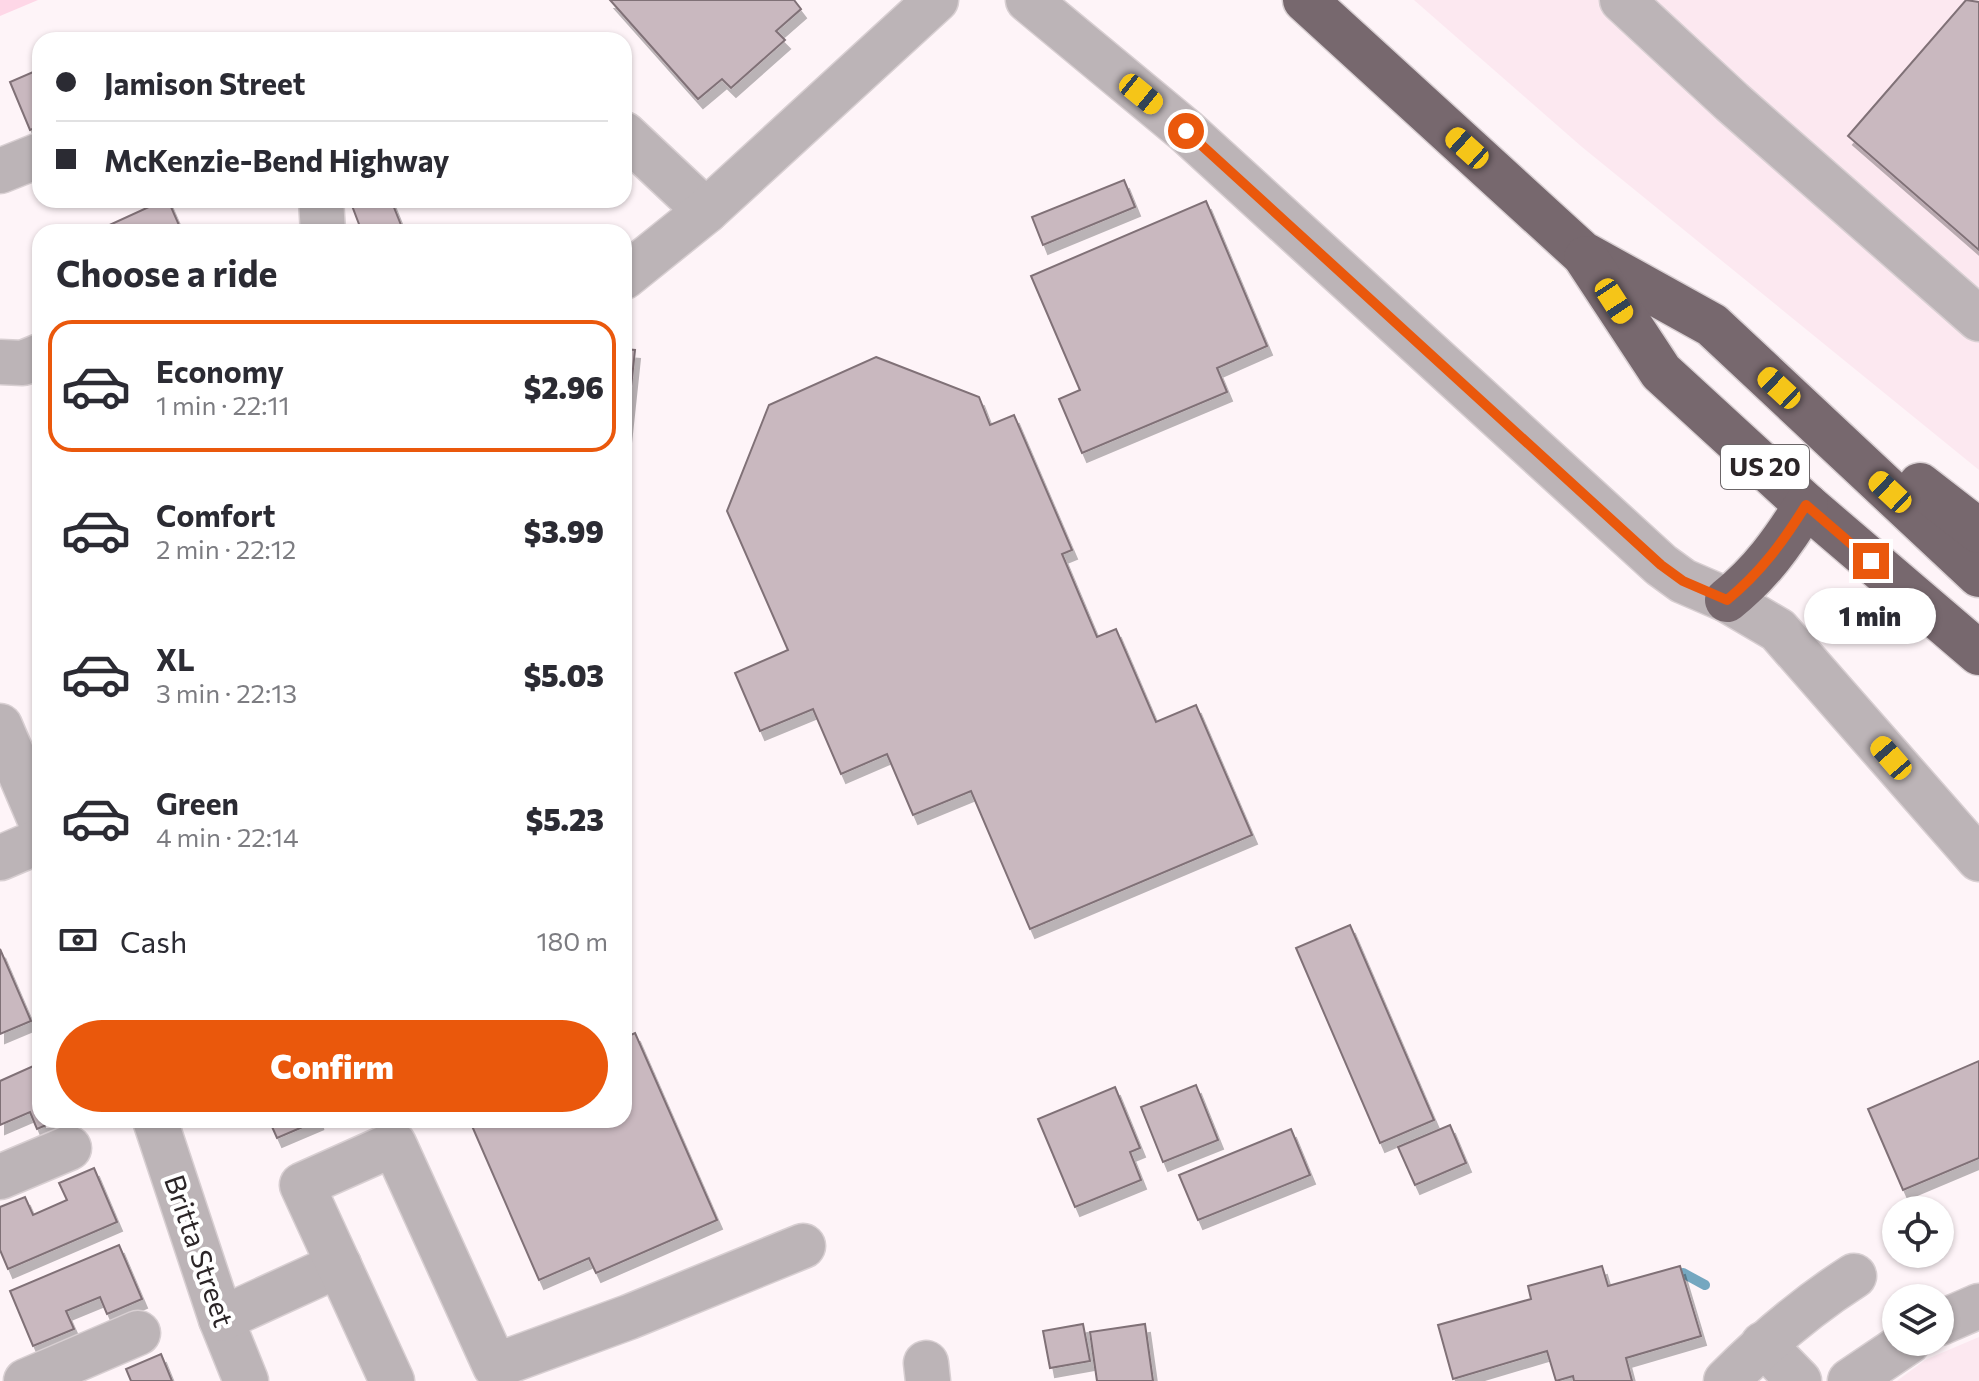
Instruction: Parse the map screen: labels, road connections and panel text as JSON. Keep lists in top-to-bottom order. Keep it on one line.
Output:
{"streets":{"highway":["US 20"],"street":["Britta Street"]},"page":{"banner":["Jamison Street","McKenzie-Bend Highway"],"heading":"Choose a ride","list":[{"name":"Economy","note":"1 min · 22:11","value":"$2.96"},{"name":"Comfort","note":"2 min · 22:12","value":"$3.99"},{"name":"XL","note":"3 min · 22:13","value":"$5.03"},{"name":"Green","note":"4 min · 22:14","value":"$5.23"}],"bubble":"1 min","pay":["Cash","180 m"],"buttons":"Confirm"}}
